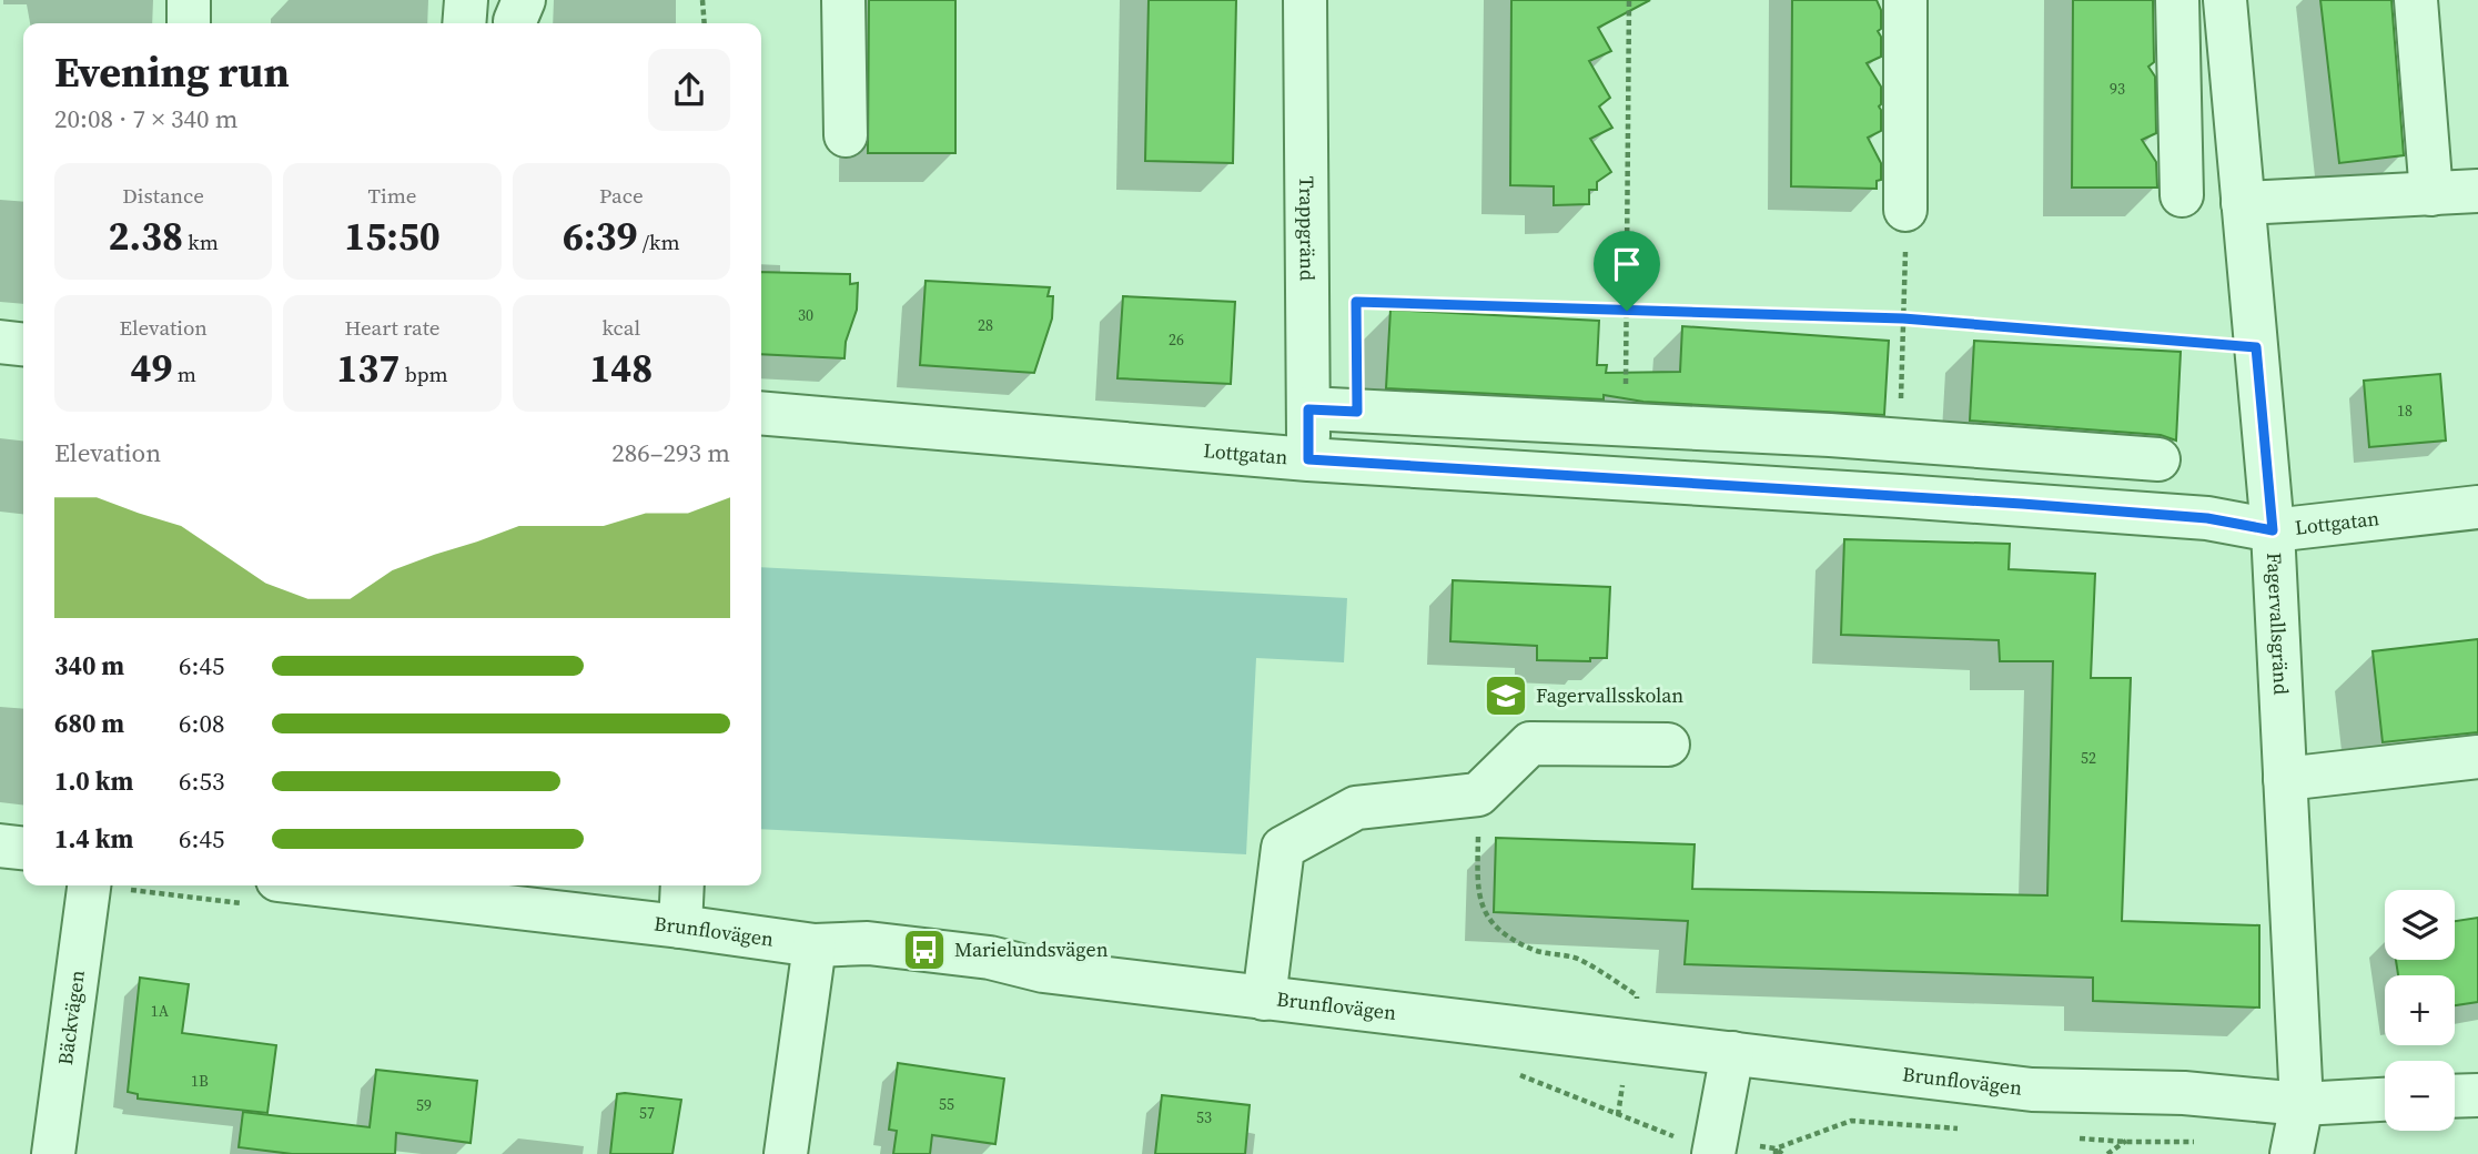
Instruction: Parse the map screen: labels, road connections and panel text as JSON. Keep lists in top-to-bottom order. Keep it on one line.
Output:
{"streets":{"street":["Trappgränd","Lottgatan","Fagervallsgränd","Brunflovägen","Bäckvägen"]},"crossings":[["Trappgränd","Lottgatan"],["Lottgatan","Fagervallsgränd"],["Fagervallsgränd","Brunflovägen"]],"places":{"school or university":["Fagervallsskolan"],"bus stop":["Marielundsvägen"]},"house_numbers":["93","30","28","26","18","52","1A","1B","55","59","57","53"],"page":{"heading":["Evening run","20:08 · 7 × 340 m"],"stats":[["Distance","2.38 km"],["Time","15:50"],["Pace","6:39 /km"],["Elevation","49 m"],["Heart rate","137 bpm"],["kcal","148"]],"chart":["Elevation","286–293 m"],"list":[{"name":"340 m","note":"6:45"},{"name":"680 m","note":"6:08"},{"name":"1.0 km","note":"6:53"},{"name":"1.4 km","note":"6:45"}],"map_buttons":["+","−"]}}
